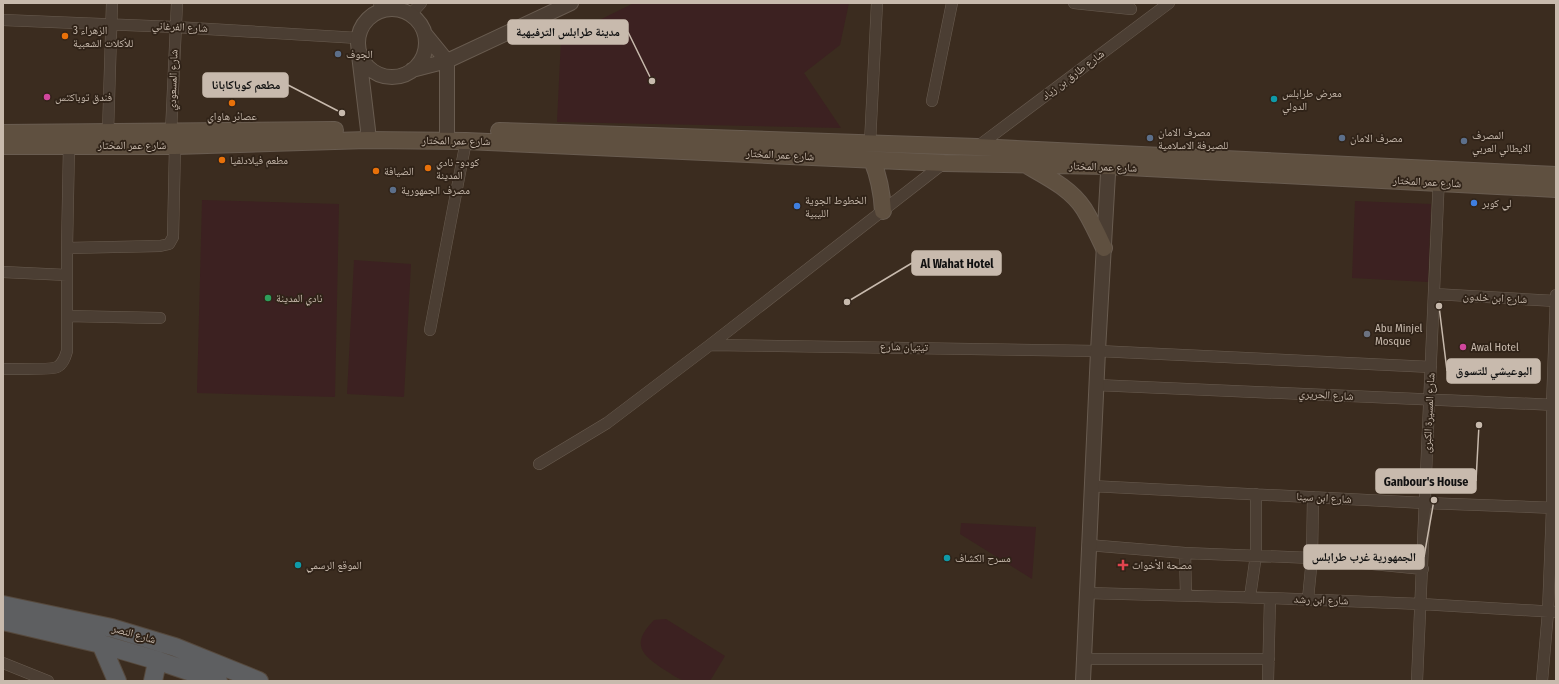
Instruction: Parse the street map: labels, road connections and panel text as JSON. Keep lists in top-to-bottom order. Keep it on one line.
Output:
{"streets":{"highway":["شارع النصر"],"main road":["شارع عمر المختار"],"street":["شارع الفرغاني","شارع طارق بن زياد","شارع المسعودي","شارع ابن خلدون","تيتيان شارع","شارع الحريري","شارع المسيرة الكبرى","شارع ابن سينا","شارع ابن رشد"]},"crossings":[["شارع الفرغاني","شارع المسعودي"],["شارع طارق بن زياد","شارع عمر المختار"],["شارع المسعودي","شارع عمر المختار"],["شارع عمر المختار","شارع المسيرة الكبرى"],["شارع ابن خلدون","شارع المسيرة الكبرى"],["تيتيان شارع","شارع المسيرة الكبرى"],["شارع الحريري","شارع المسيرة الكبرى"],["شارع المسيرة الكبرى","شارع ابن سينا"],["شارع المسيرة الكبرى","شارع ابن رشد"]],"places":{"other":["الزهراء 3 للأكلات الشعبية","الجوف","مدينة طرابلس الترفيهية","فندق توباكتس","معرض طرابلس الدولي","عصائر هاواي","مطعم كوباكابانا","مصرف الامان للصيرفة الاسلامية","مصرف الامان","المصرف الايطالي العربي","مطعم فيلادلفيا","كودو- نادي المدينة","الضيافة","مصرف الجمهورية","لي كوبر","الخطوط الجوية الليبية","نادي المدينة","Al Wahat Hotel","البوعيشي للتسوق","Abu Minjel Mosque","Awal Hotel","Ganbour's House","الجمهورية غرب طرابلس","مسرح الكشاف","الموقع الرسمي"],"health":["مصحة الأخوات"]}}
